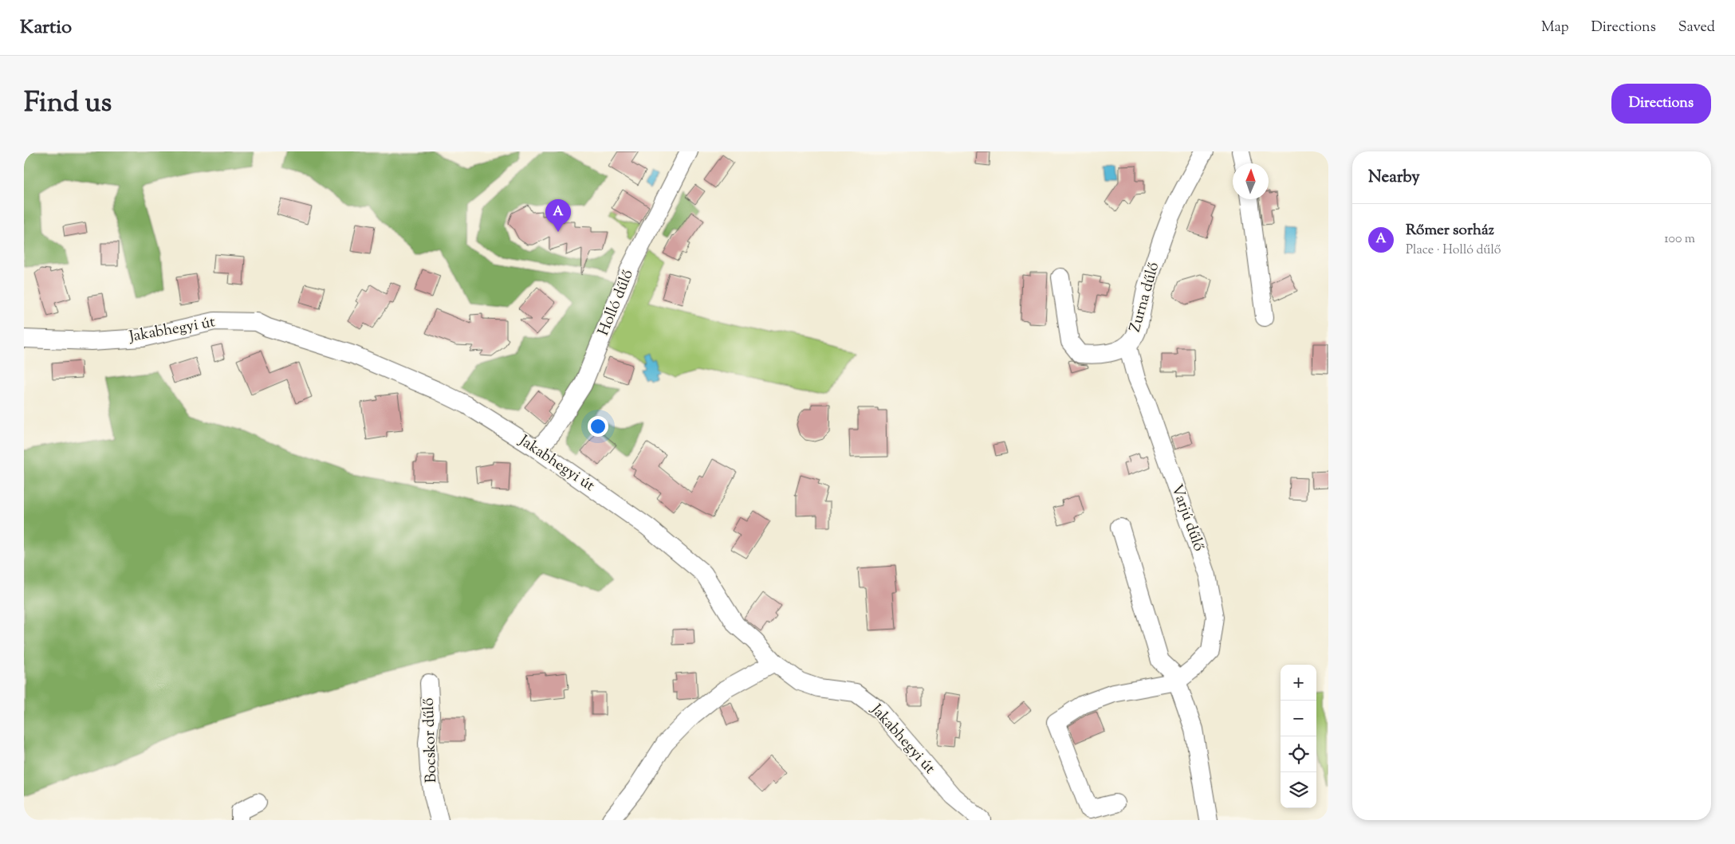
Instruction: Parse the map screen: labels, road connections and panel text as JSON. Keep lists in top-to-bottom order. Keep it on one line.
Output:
{"streets":{"street":["Zurna dűlő","Holló dűlő","Jakabhegyi út","Varjú dűlő","Bocskor dűlő"]},"crossings":[["Zurna dűlő","Varjú dűlő"],["Holló dűlő","Jakabhegyi út"]],"north":"top","page":{"header":"Kartio","nav":["Map","Directions","Saved"],"title":"Find us","buttons":"Directions","heading":"Nearby","pins":"A","list":[{"mark":"A","name":"Rőmer sorház","note":"Place · Holló dűlő","value":"100 m"}],"map_buttons":["+","−"]}}
